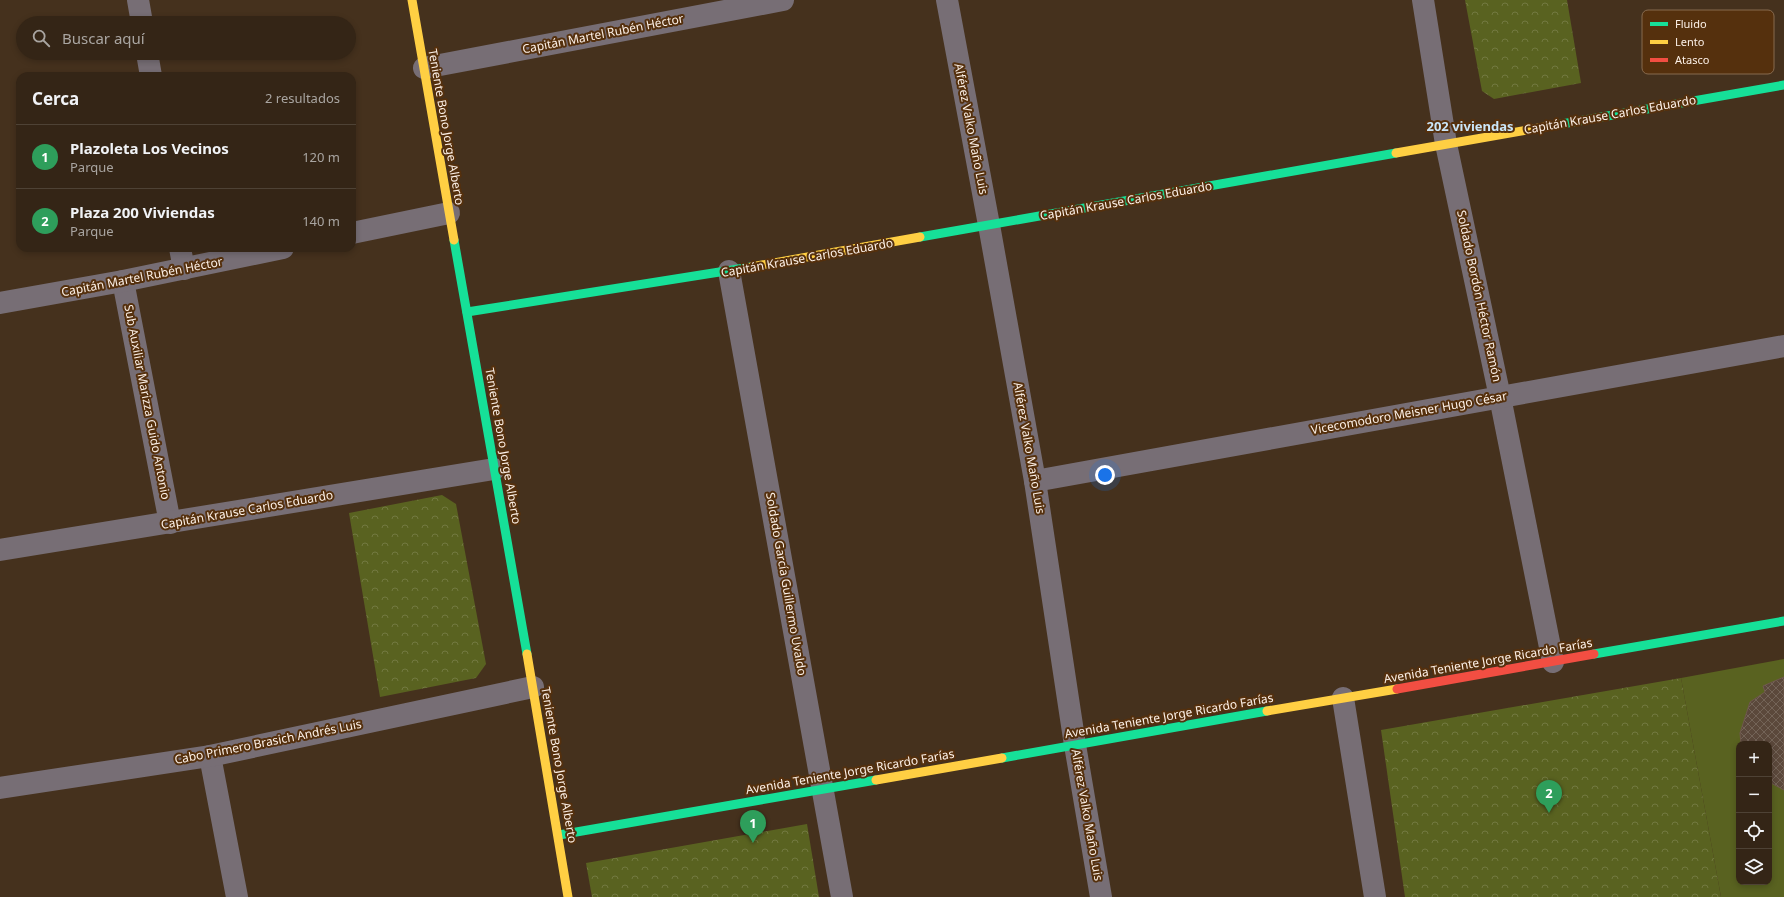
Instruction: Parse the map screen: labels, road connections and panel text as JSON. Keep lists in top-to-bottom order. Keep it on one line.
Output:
{"streets":{"street":["Capitán Martel Rubén Héctor","Capitán Krause Carlos Eduardo","Teniente Bono Jorge Alberto","Alférez Valko Maño Luis","Soldado Bordón Héctor Ramón","Sub Auxiliar Marizza Guido Antonio","Vicecomodoro Meisner Hugo César","Soldado García Guillermo Uvaldo","Avenida Teniente Jorge Ricardo Farías","Cabo Primero Brasich Andrés Luis"]},"crossings":[["Capitán Martel Rubén Héctor","Teniente Bono Jorge Alberto"],["Capitán Martel Rubén Héctor","Sub Auxiliar Marizza Guido Antonio"],["Capitán Krause Carlos Eduardo","Teniente Bono Jorge Alberto"],["Capitán Krause Carlos Eduardo","Alférez Valko Maño Luis"],["Capitán Krause Carlos Eduardo","Soldado Bordón Héctor Ramón"],["Capitán Krause Carlos Eduardo","Sub Auxiliar Marizza Guido Antonio"],["Capitán Krause Carlos Eduardo","Soldado García Guillermo Uvaldo"],["Teniente Bono Jorge Alberto","Avenida Teniente Jorge Ricardo Farías"],["Teniente Bono Jorge Alberto","Cabo Primero Brasich Andrés Luis"],["Alférez Valko Maño Luis","Vicecomodoro Meisner Hugo César"],["Alférez Valko Maño Luis","Avenida Teniente Jorge Ricardo Farías"],["Soldado Bordón Héctor Ramón","Vicecomodoro Meisner Hugo César"],["Soldado Bordón Héctor Ramón","Avenida Teniente Jorge Ricardo Farías"],["Soldado García Guillermo Uvaldo","Avenida Teniente Jorge Ricardo Farías"]],"districts":["202 viviendas"],"legend":["Fluido","Lento","Atasco"],"page":{"search":"Buscar aquí","heading":["Cerca","2 resultados"],"list":[{"mark":"1","name":"Plazoleta Los Vecinos","note":"Parque","value":"120 m"},{"mark":"2","name":"Plaza 200 Viviendas","note":"Parque","value":"140 m"}],"map_buttons":["+","−"],"pins":["2","1"]}}
